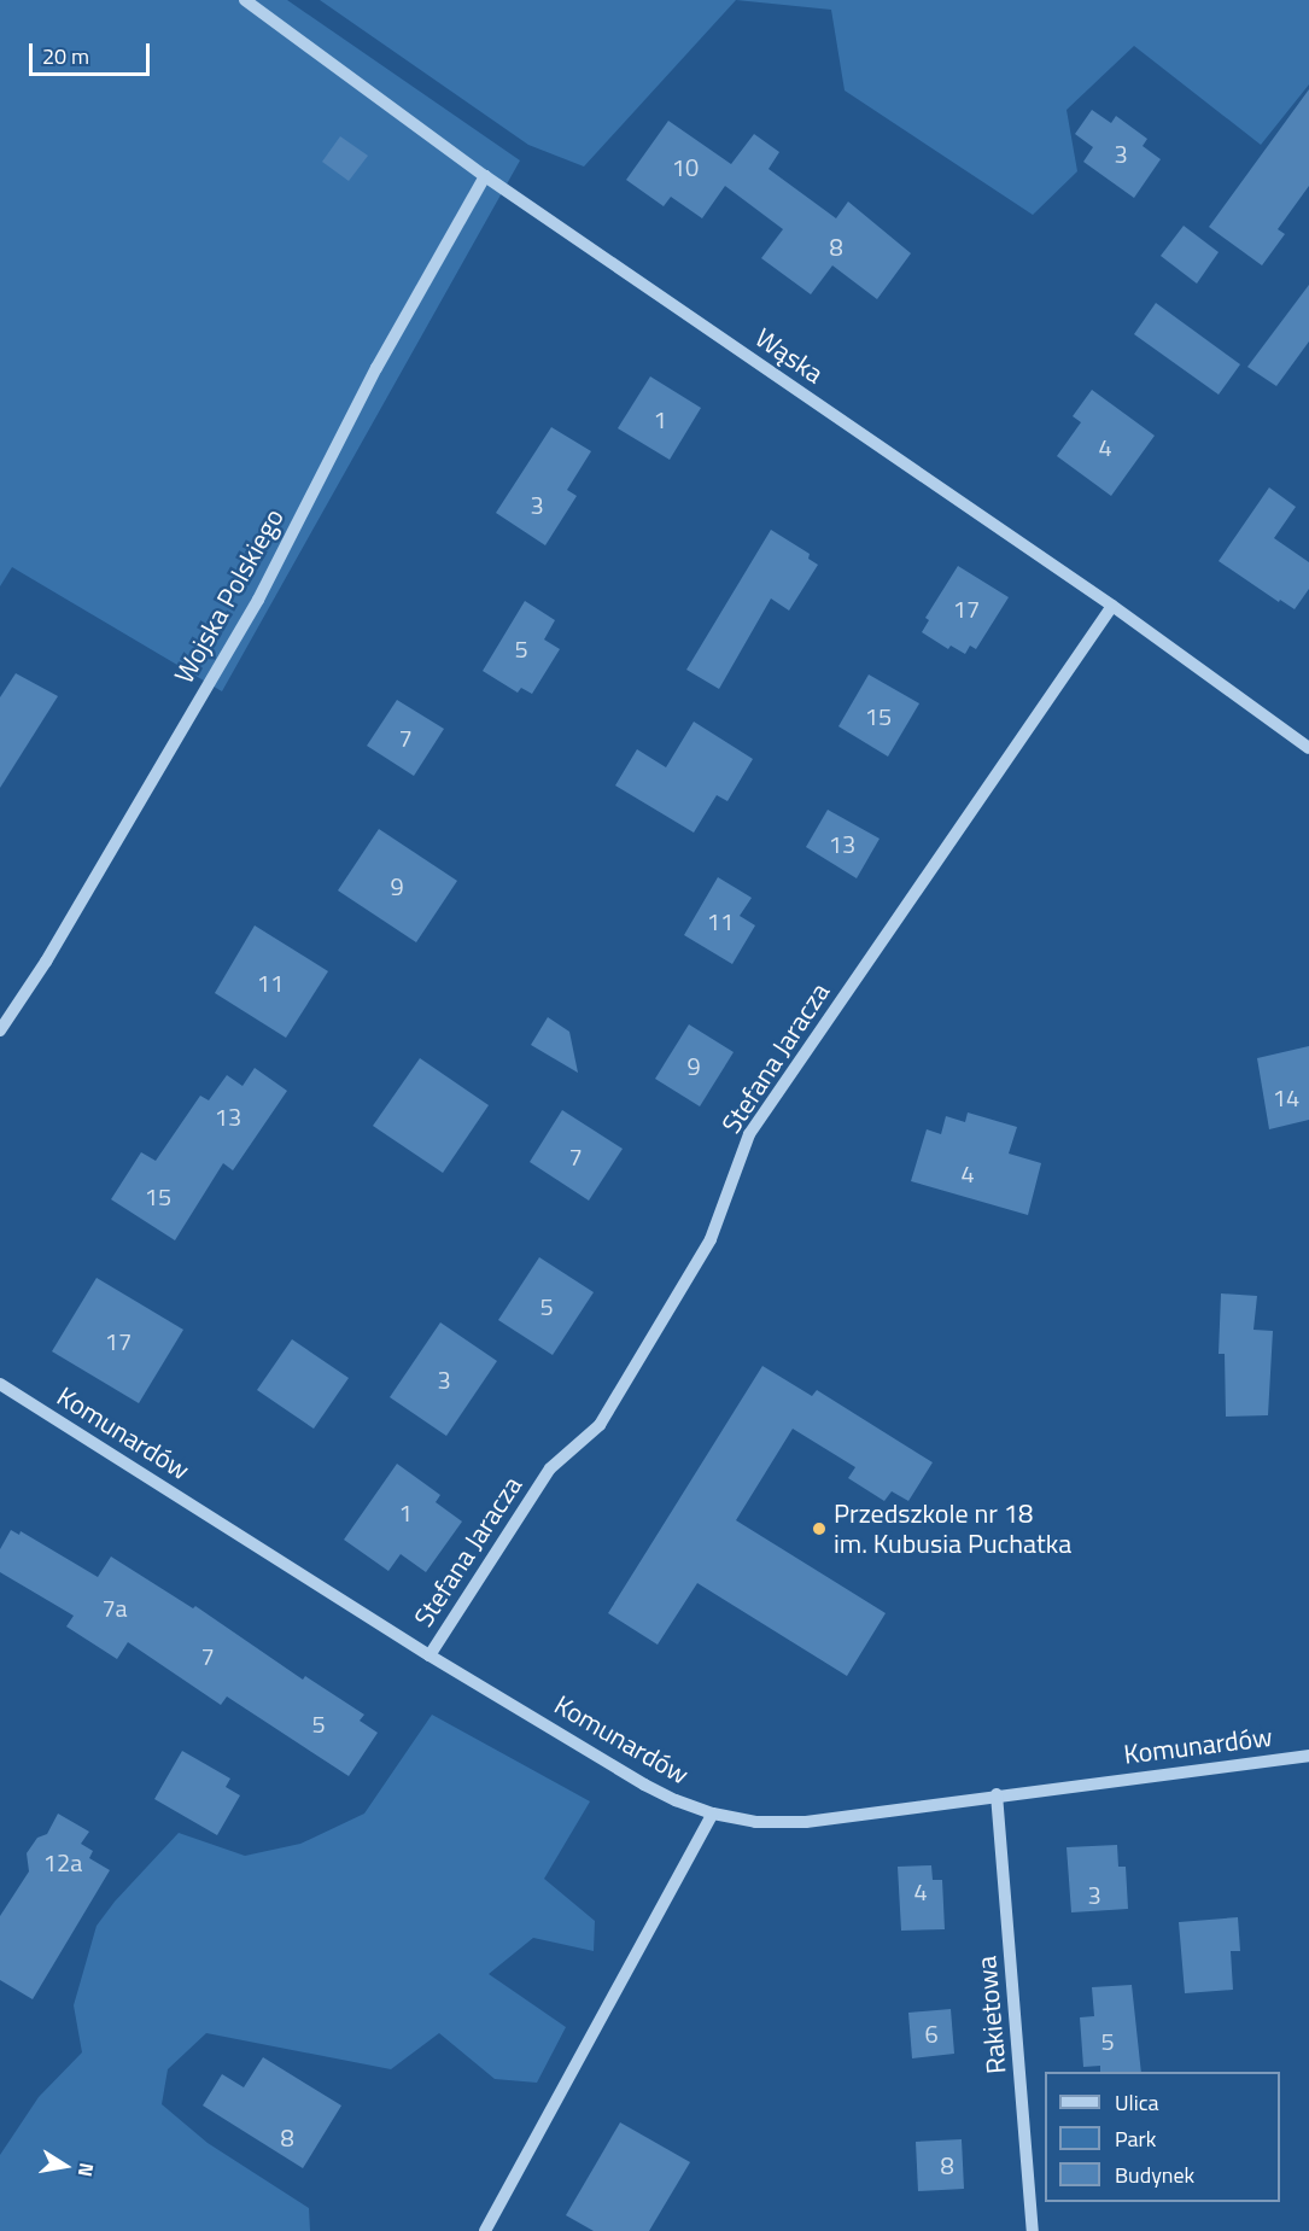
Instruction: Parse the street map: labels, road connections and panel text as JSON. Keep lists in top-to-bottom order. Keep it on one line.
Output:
{"streets":{"street":["Wąska","Wojska Polskiego","Stefana Jaracza","Komunardów","Rakietowa"]},"crossings":[["Wąska","Wojska Polskiego"],["Wąska","Stefana Jaracza"],["Stefana Jaracza","Komunardów"],["Komunardów","Rakietowa"]],"places":["Przedszkole nr 18 im. Kubusia Puchatka"],"house_numbers":["3","10","8","1","4","3","17","5","15","7","13","9","11","11","9","14","13","7","4","15","5","17","3","1","7a","7","5","12a","4","3","6","5","8","8"],"legend":["Ulica","Park","Budynek"],"scale_bar":"20 m","north":"right"}
